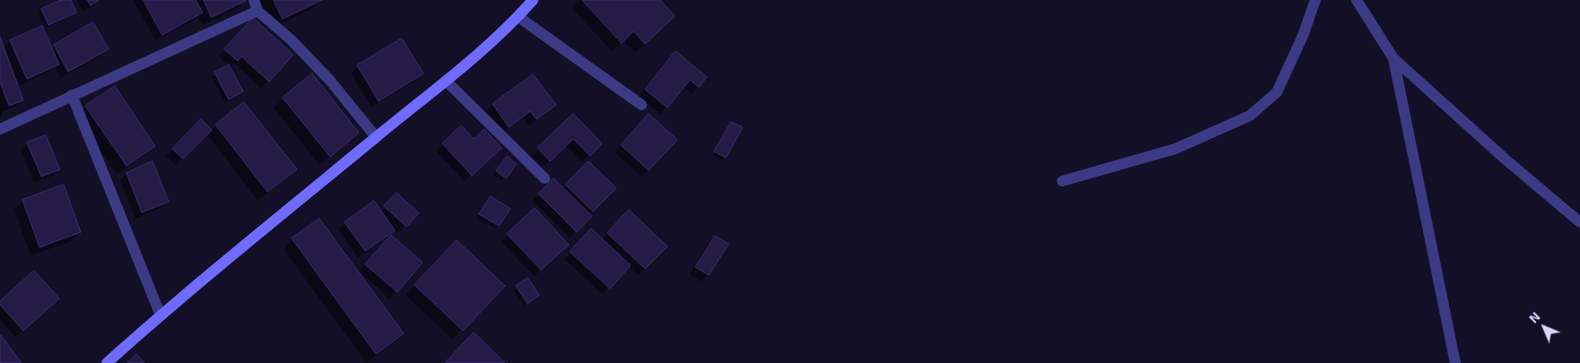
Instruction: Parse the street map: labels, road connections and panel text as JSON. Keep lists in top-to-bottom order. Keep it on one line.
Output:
{"north":"top left"}
